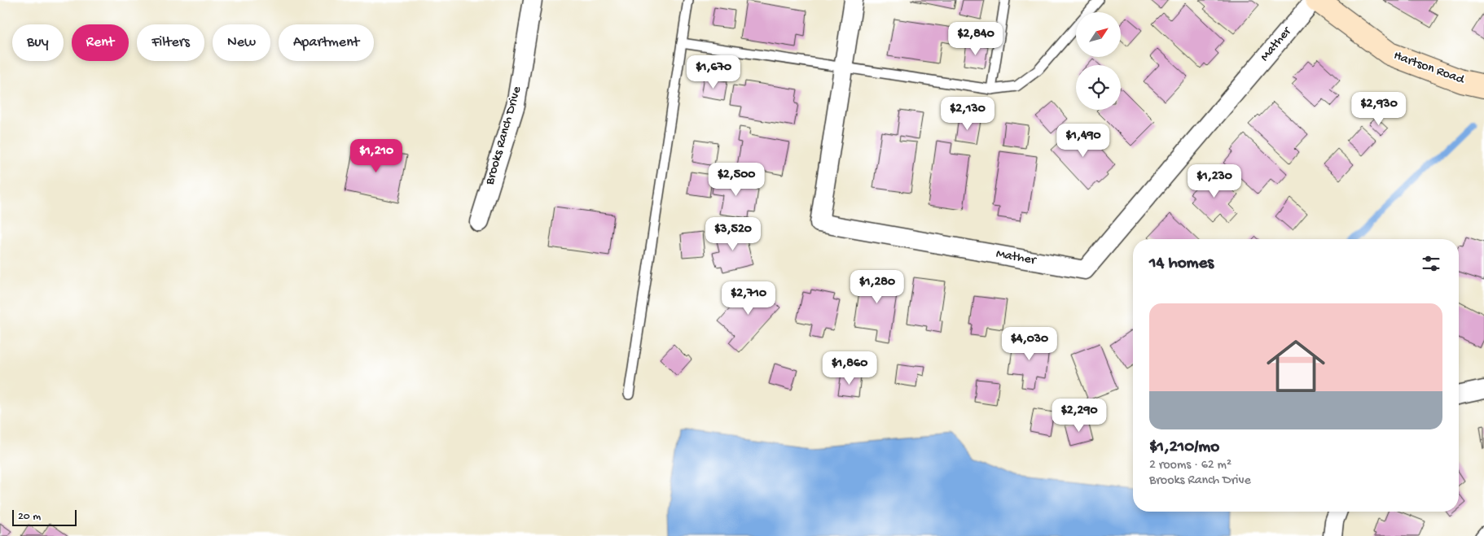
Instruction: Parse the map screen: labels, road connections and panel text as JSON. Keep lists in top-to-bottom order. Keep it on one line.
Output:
{"streets":{"street":["Mather","Hartson Road","Brooks Ranch Drive"]},"crossings":[["Mather","Hartson Road"]],"scale_bar":"20 m","north":"top right","page":{"price":["$2,840","$1,670","$2,930","$2,130","$1,490","$1,210","$2,500","$1,230","$3,520","$1,280","$2,710","$4,030","$1,860","$2,290"],"chip":["Buy","Rent","Filters","New","Apartment"],"heading":"14 homes","list":[{"name":"$1,210/mo","note":"2 rooms · 62 m² · Brooks Ranch Drive"}],"scale":"20 m"}}
